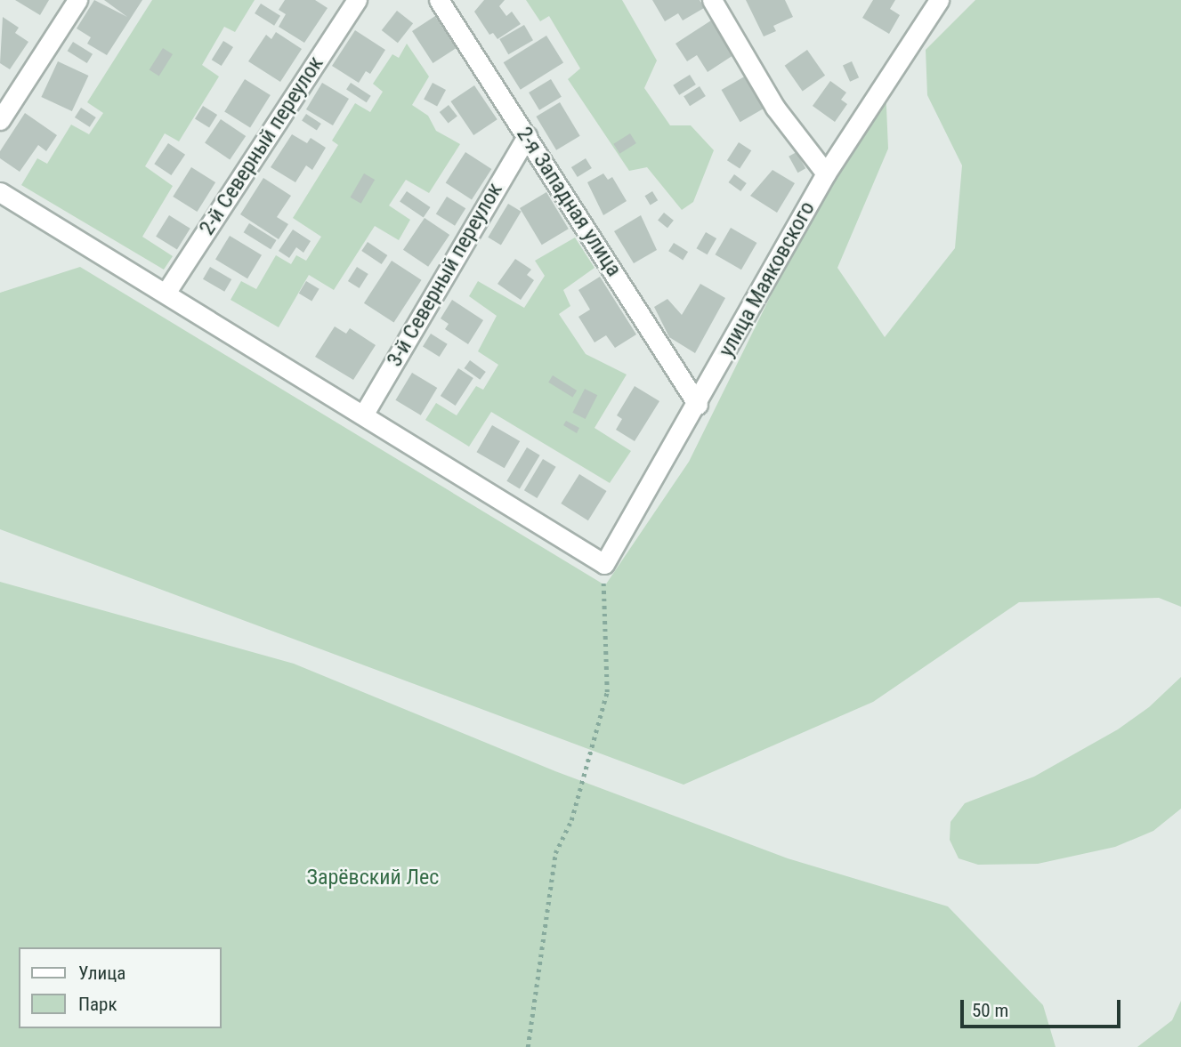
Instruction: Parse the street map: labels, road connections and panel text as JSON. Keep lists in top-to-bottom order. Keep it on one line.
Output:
{"streets":{"street":["2-й Северный переулок","2-я Западная улица","3-й Северный переулок","улица Маяковского"]},"crossings":[["2-я Западная улица","3-й Северный переулок"],["2-я Западная улица","улица Маяковского"]],"parks":["Зарёвский Лес"],"legend":["Улица","Парк"],"scale_bar":"50 m"}
